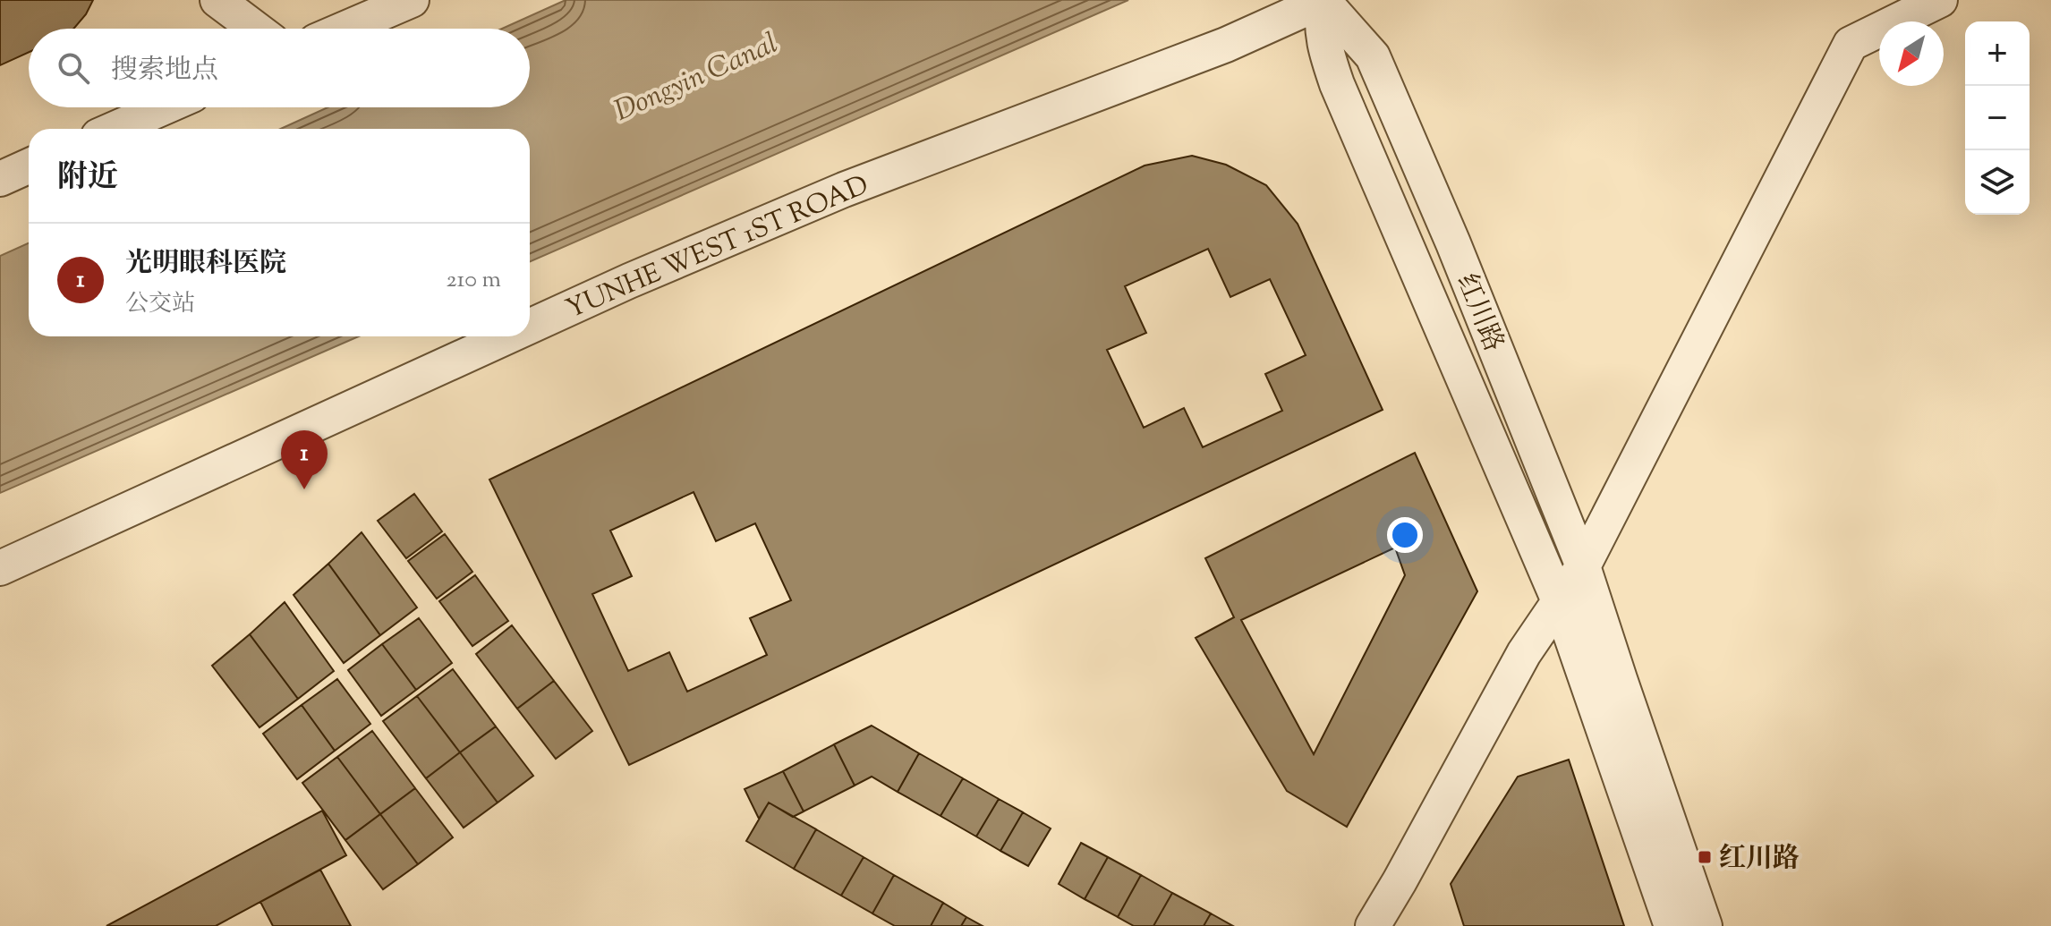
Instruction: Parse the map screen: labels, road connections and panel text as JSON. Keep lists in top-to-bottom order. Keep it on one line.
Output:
{"streets":{"street":["YUNHE WEST 1ST ROAD","红川路"]},"crossings":[["YUNHE WEST 1ST ROAD","红川路"]],"water":["Dongyin Canal"],"places":{"transit":["红川路"]},"north":"bottom left","page":{"map_buttons":["+","−"],"search":"搜索地点","heading":"附近","list":[{"mark":"1","name":"光明眼科医院","note":"公交站","value":"210 m"}],"pins":"1"}}
